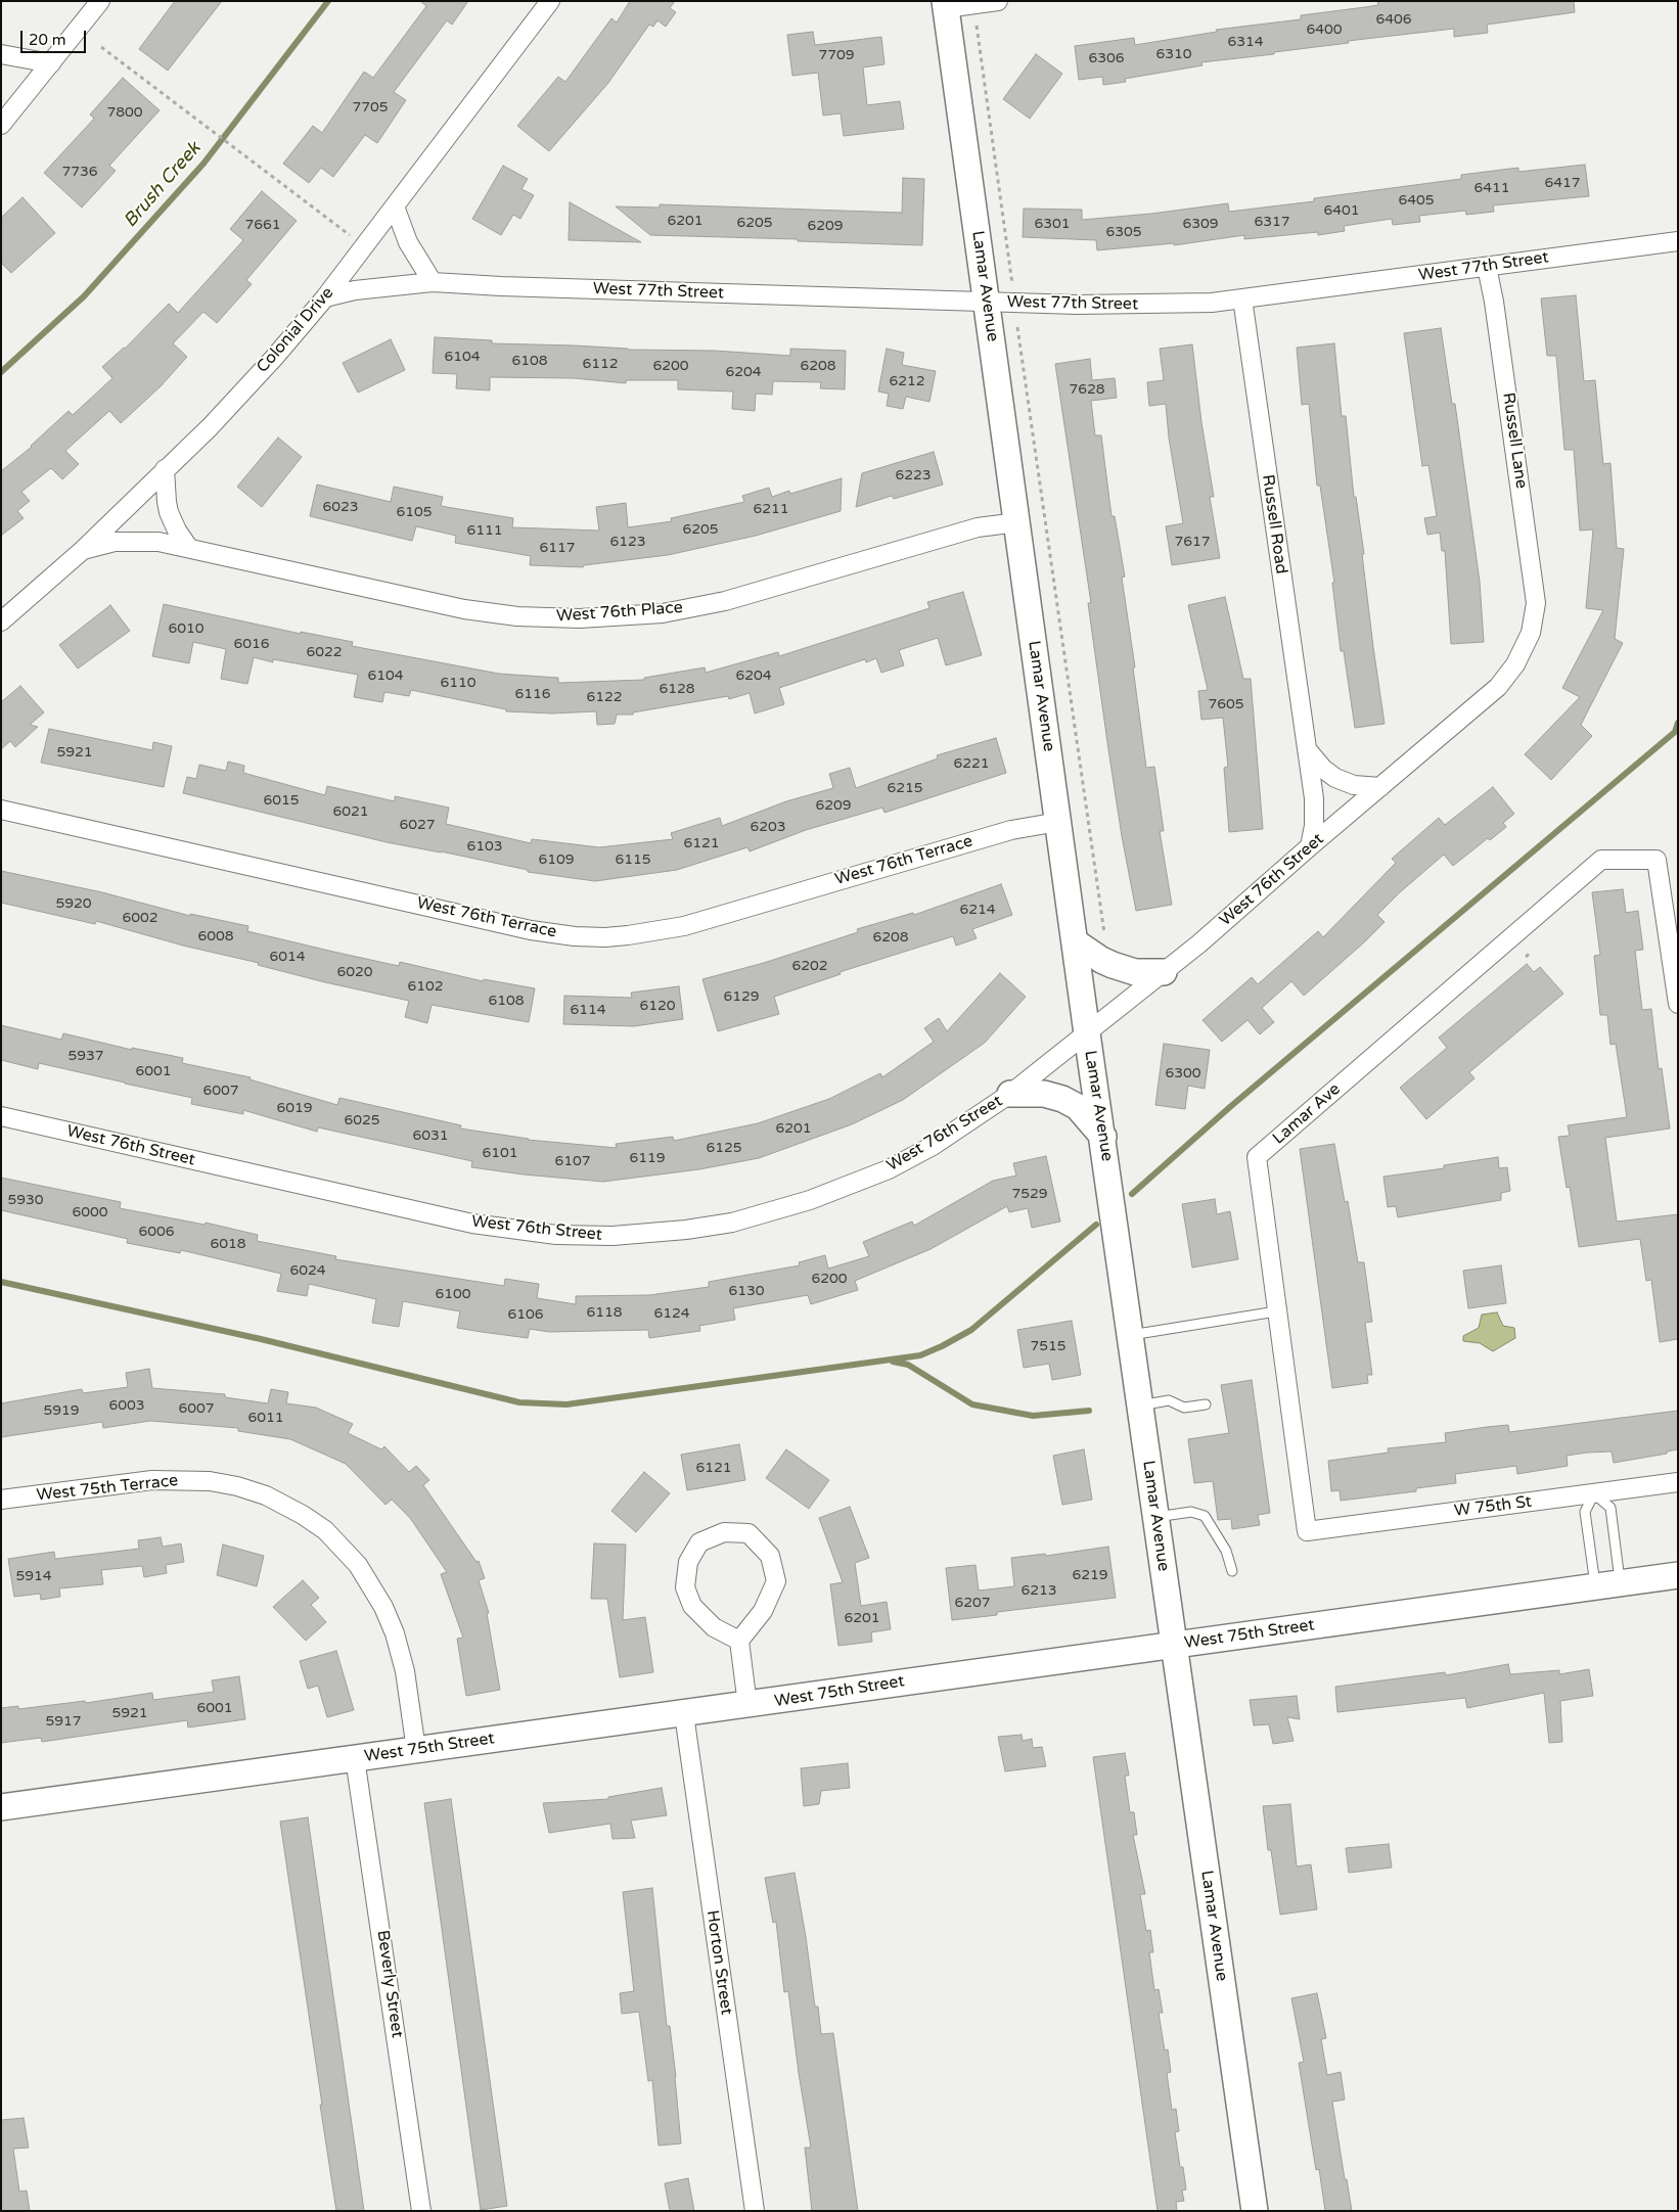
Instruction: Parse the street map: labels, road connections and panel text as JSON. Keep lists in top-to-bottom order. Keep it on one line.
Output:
{"streets":{"street":["West 77th Street","Lamar Avenue","Colonial Drive","Russell Lane","Russell Road","West 76th Place","West 76th Terrace","West 76th Street","Lamar Ave","West 75th Terrace","W 75th St","West 75th Street","Horton Street","Beverly Street"]},"crossings":[["West 77th Street","Lamar Avenue"],["West 77th Street","Colonial Drive"],["West 77th Street","Russell Lane"],["West 77th Street","Russell Road"],["Lamar Avenue","West 76th Place"],["Lamar Avenue","West 76th Terrace"],["Lamar Avenue","West 76th Street"],["Lamar Avenue","West 75th Street"],["Colonial Drive","West 76th Place"],["Russell Lane","West 76th Street"],["Russell Road","West 76th Street"],["Lamar Ave","W 75th St"],["West 75th Terrace","West 75th Street"],["West 75th Street","Horton Street"],["West 75th Street","Beverly Street"]],"water":["Brush Creek"],"house_numbers":["6406","6400","6314","6310","7709","6306","7705","7800","7736","6417","6411","6405","6401","6201","6317","6205","6301","6309","7661","6209","6305","6104","6108","6112","6200","6208","6204","6212","7628","6223","6023","6211","6105","6205","6111","6123","7617","6117","6010","6016","6022","6104","6204","6110","6128","6116","6122","7605","5921","6221","6215","6015","6209","6021","6027","6203","6121","6103","6109","6115","5920","6214","6002","6008","6208","6014","6202","6020","6102","6129","6108","6120","6114","5937","6001","6300","6007","6019","6025","6201","6031","6125","6101","6119","6107","7529","5930","6000","6006","6018","6024","6200","6130","6100","6118","6124","6106","7515","6003","6007","5919","6011","6121","6219","5914","6213","6207","6201","6001","5921","5917"],"scale_bar":"20 m"}
